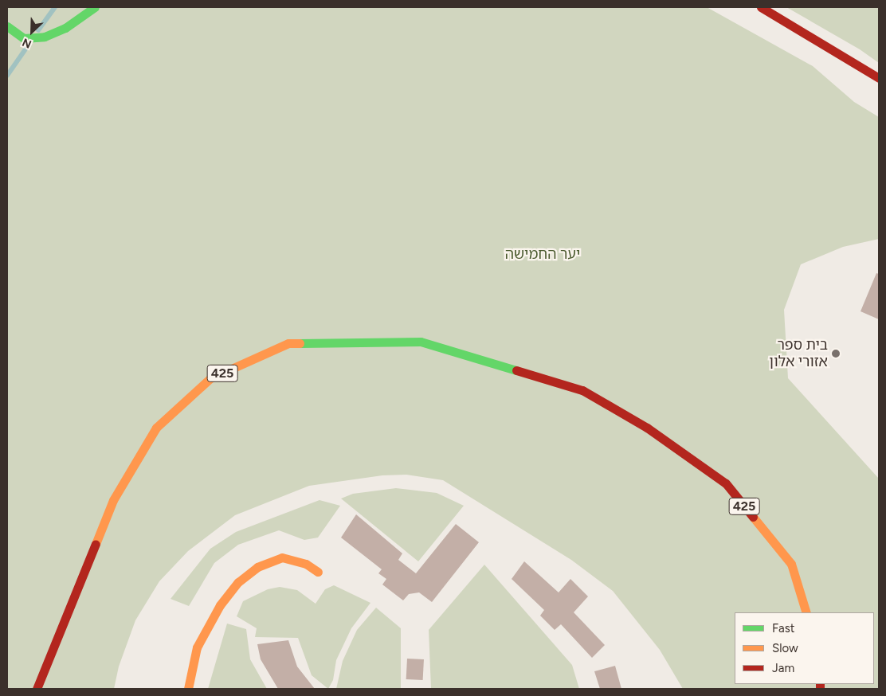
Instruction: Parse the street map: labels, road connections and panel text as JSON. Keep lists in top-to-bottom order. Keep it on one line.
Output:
{"streets":{"main road":["425"]},"parks":["יער החמישה"],"places":["בית ספר אזורי אלון"],"legend":["Fast","Slow","Jam"],"north":"bottom left"}
